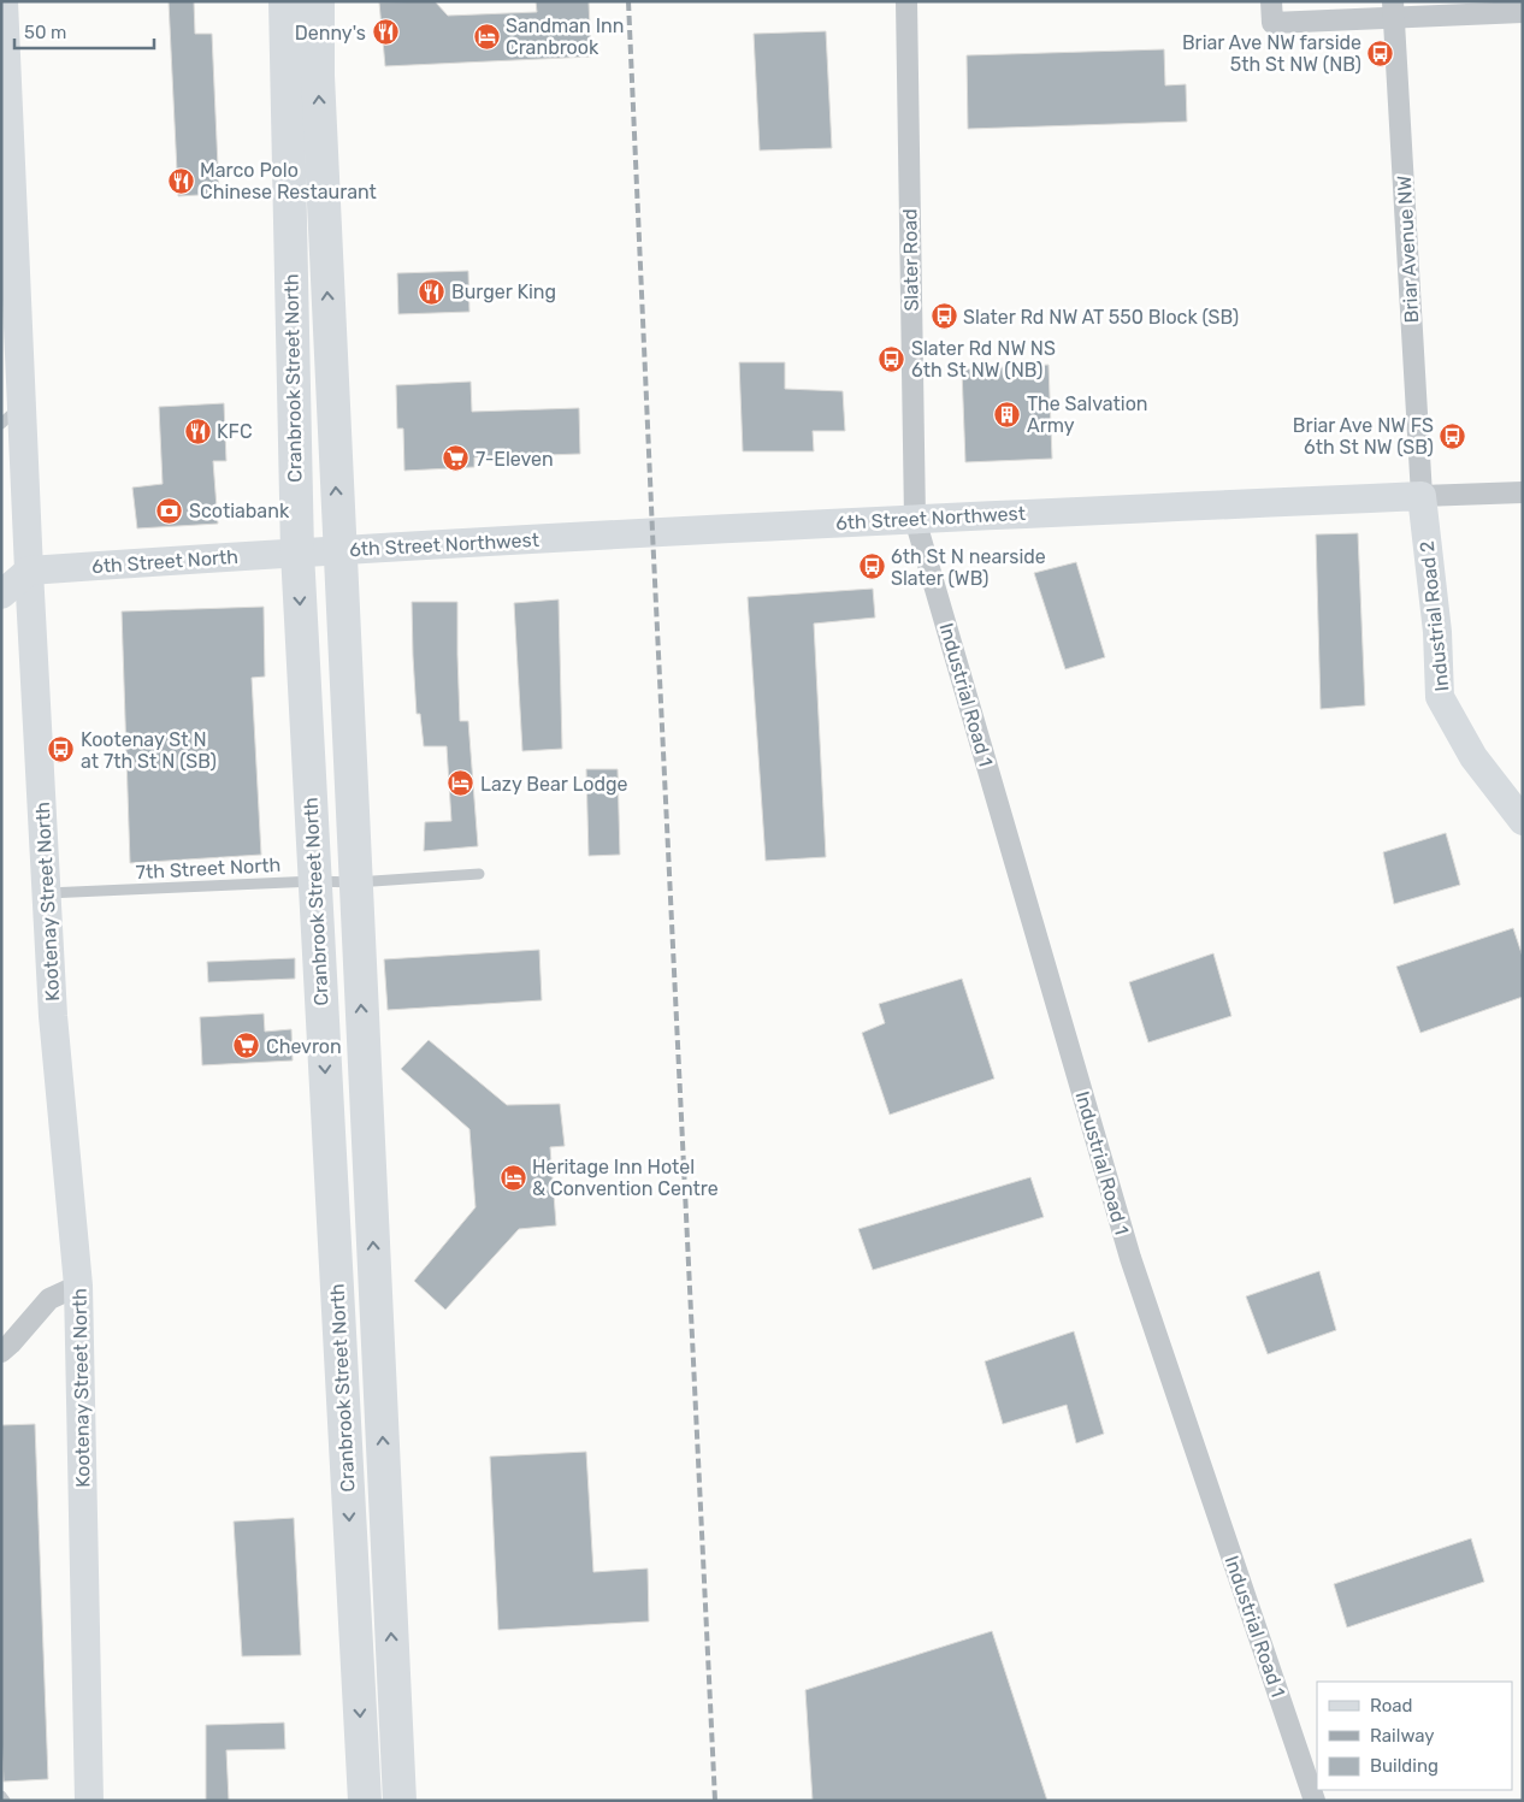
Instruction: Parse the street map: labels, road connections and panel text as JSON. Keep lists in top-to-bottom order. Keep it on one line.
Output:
{"streets":{"highway":["Cranbrook Street North"],"street":["Briar Avenue NW","Slater Road","6th Street Northwest","6th Street North","Industrial Road 2","Industrial Road 1","Kootenay Street North"],"lane":["7th Street North"]},"crossings":[["Briar Avenue NW","6th Street Northwest"],["Briar Avenue NW","Industrial Road 2"],["Slater Road","6th Street Northwest"],["Slater Road","Industrial Road 1"],["Cranbrook Street North","6th Street Northwest"],["Cranbrook Street North","6th Street North"],["Cranbrook Street North","7th Street North"],["6th Street Northwest","6th Street North"],["6th Street Northwest","Industrial Road 2"],["6th Street Northwest","Industrial Road 1"],["6th Street North","Kootenay Street North"],["7th Street North","Kootenay Street North"]],"places":{"restaurant":["Denny's","Marco Polo Chinese Restaurant","Burger King","KFC"],"hotel":["Sandman Inn Cranbrook","Lazy Bear Lodge","Heritage Inn Hotel & Convention Centre"],"bus stop":["Briar Ave NW farside 5th St NW (NB)","Slater Rd NW AT 550 Block (SB)","Slater Rd NW NS 6th St NW (NB)","Briar Ave NW FS 6th St NW (SB)","6th St N nearside Slater (WB)","Kootenay St N at 7th St N (SB)"],"building":["The Salvation Army"],"supermarket":["7-Eleven","Chevron"],"bank":["Scotiabank"]},"legend":["Road","Railway","Building"],"scale_bar":"50 m"}
